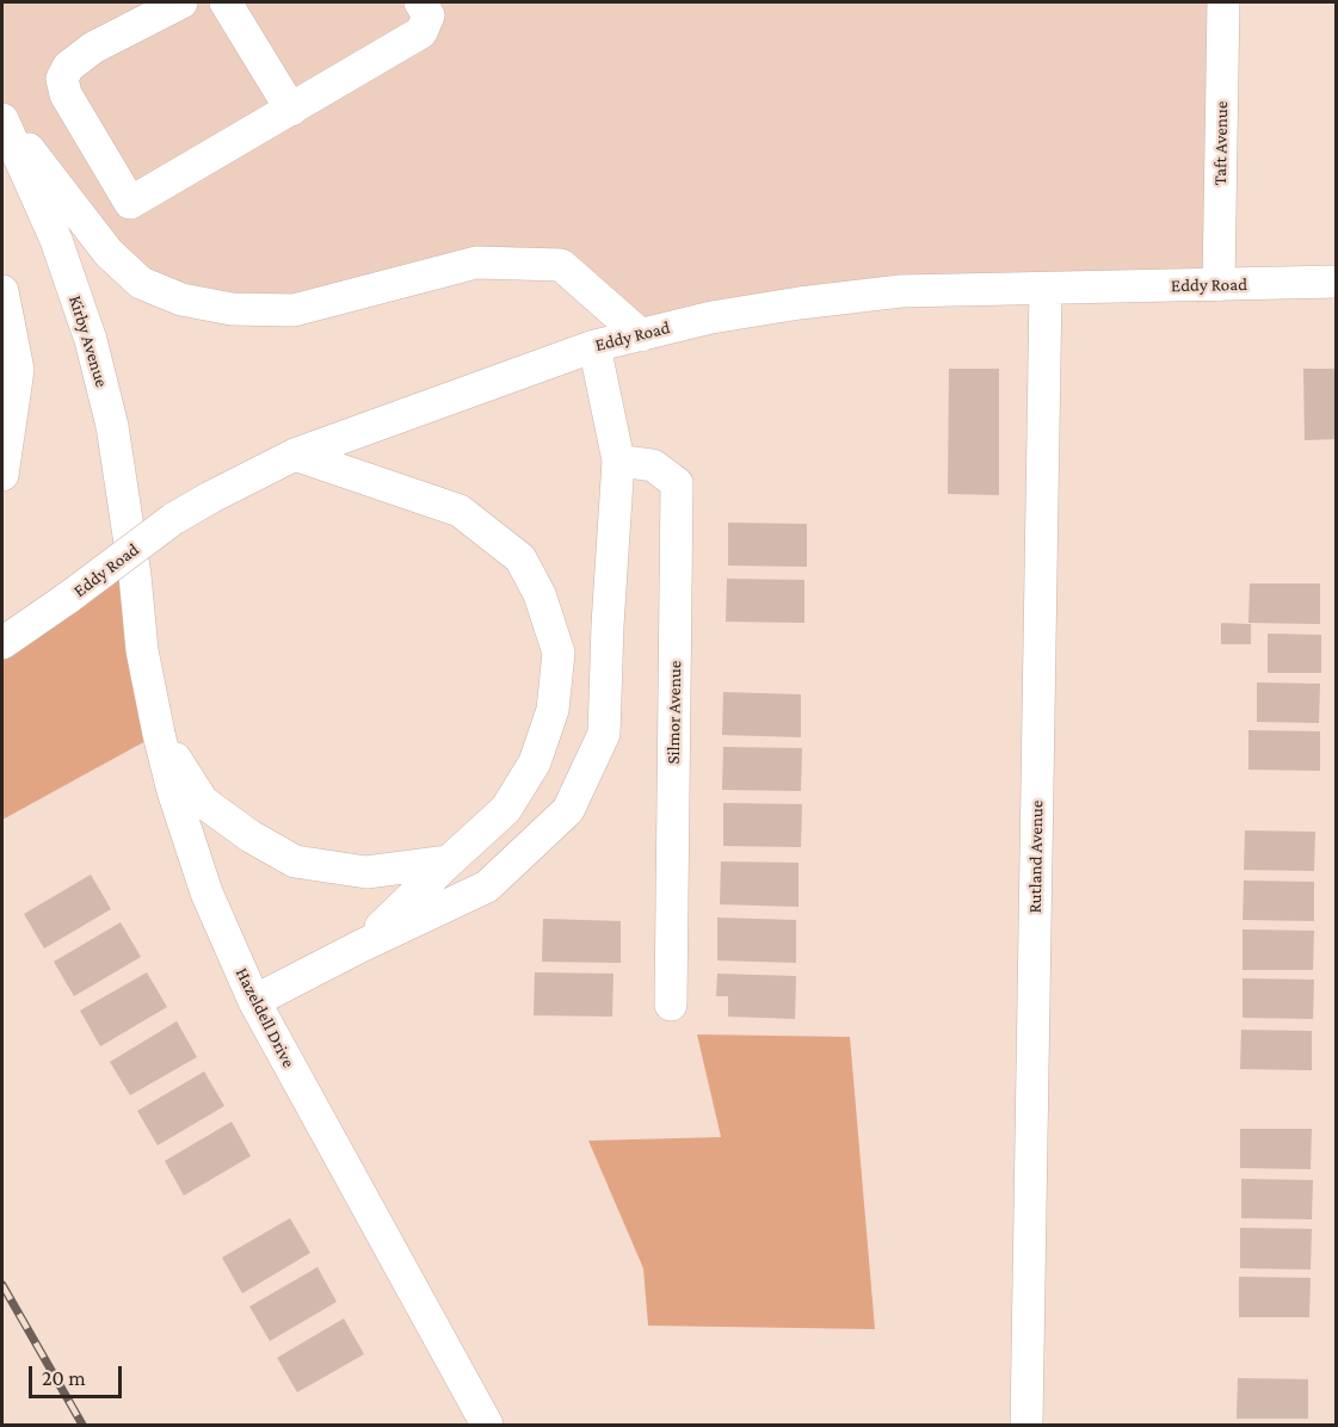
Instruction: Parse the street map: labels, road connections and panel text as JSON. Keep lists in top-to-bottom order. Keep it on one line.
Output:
{"streets":{"street":["Taft Avenue","Eddy Road","Kirby Avenue","Silmor Avenue","Rutland Avenue","Hazeldell Drive"]},"crossings":[["Taft Avenue","Eddy Road"],["Eddy Road","Rutland Avenue"],["Kirby Avenue","Hazeldell Drive"]],"scale_bar":"20 m"}
